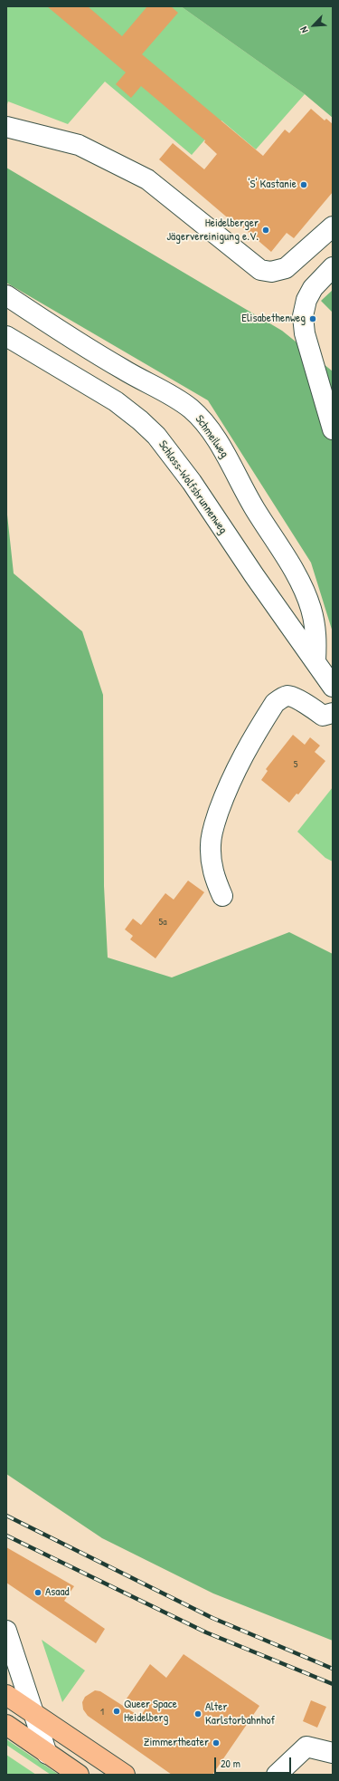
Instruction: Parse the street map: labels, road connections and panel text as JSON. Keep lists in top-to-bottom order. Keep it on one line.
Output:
{"streets":{"street":["Schmeilweg","Schloss-Wolfsbrunnenweg"]},"crossings":[["Schmeilweg","Schloss-Wolfsbrunnenweg"]],"places":["'S' Kastanie","Heidelberger Jägervereinigung e.V.","Elisabethenweg","Asaad","Queer Space Heidelberg","Alter Karlstorbahnhof","Zimmertheater"],"house_numbers":["5","5a","1"],"scale_bar":"20 m","north":"bottom left"}
